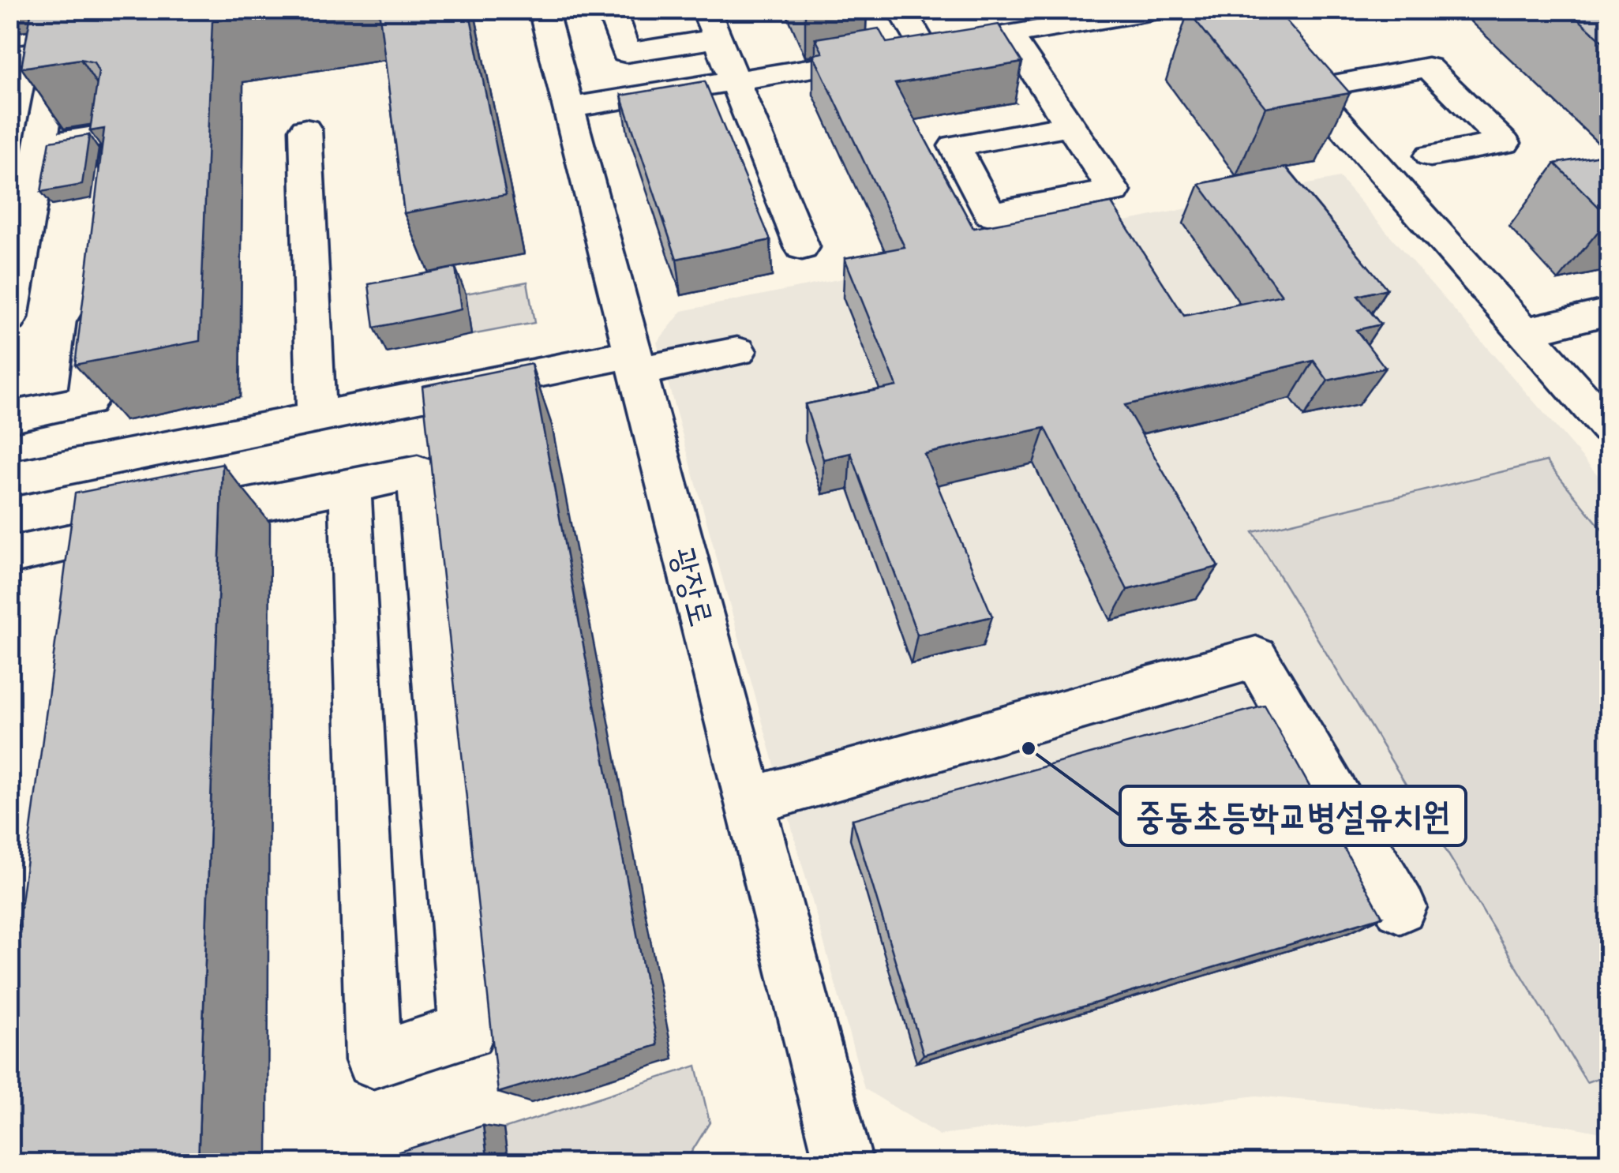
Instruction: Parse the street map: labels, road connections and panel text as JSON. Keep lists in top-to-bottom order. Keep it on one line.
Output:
{"streets":{"street":["광장로"]},"places":["중동초등학교병설유치원"]}
